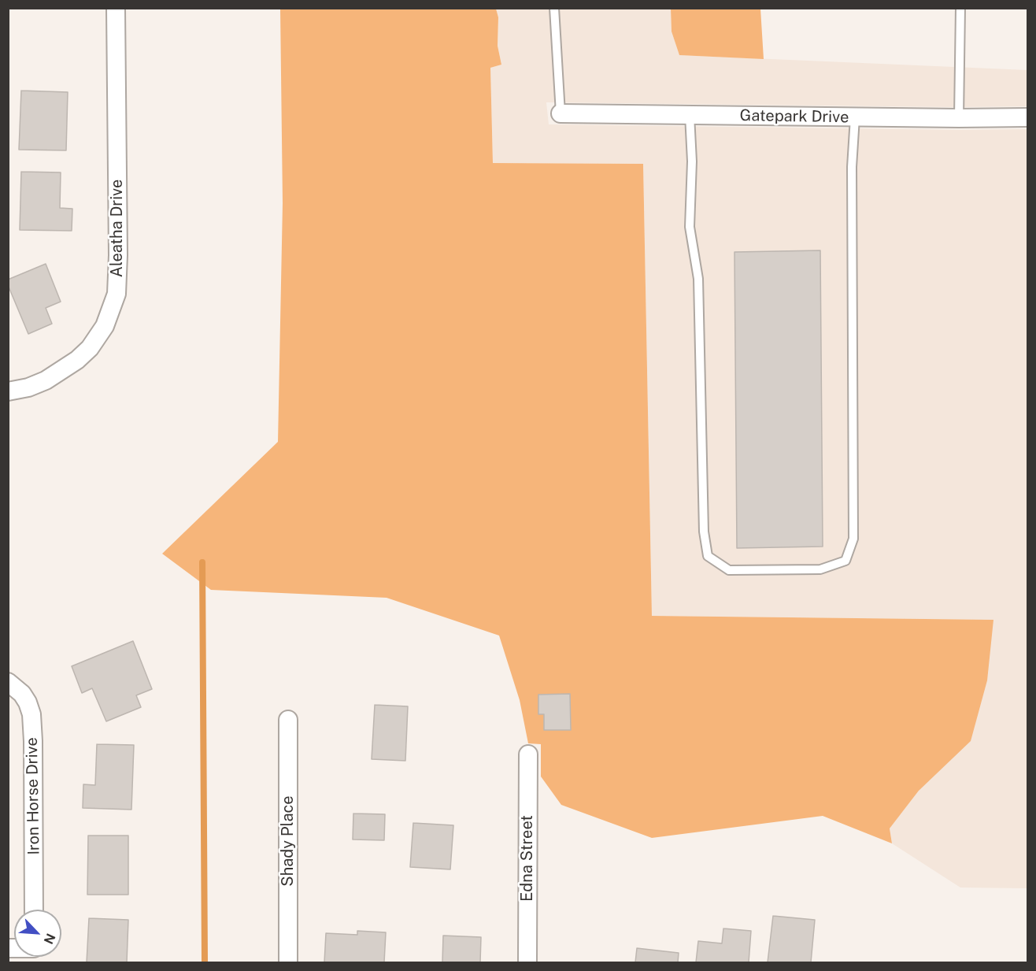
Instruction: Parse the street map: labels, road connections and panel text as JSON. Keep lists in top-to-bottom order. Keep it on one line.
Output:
{"streets":{"street":["Gatepark Drive","Aleatha Drive","Iron Horse Drive","Shady Place","Edna Street"]},"north":"bottom right"}
